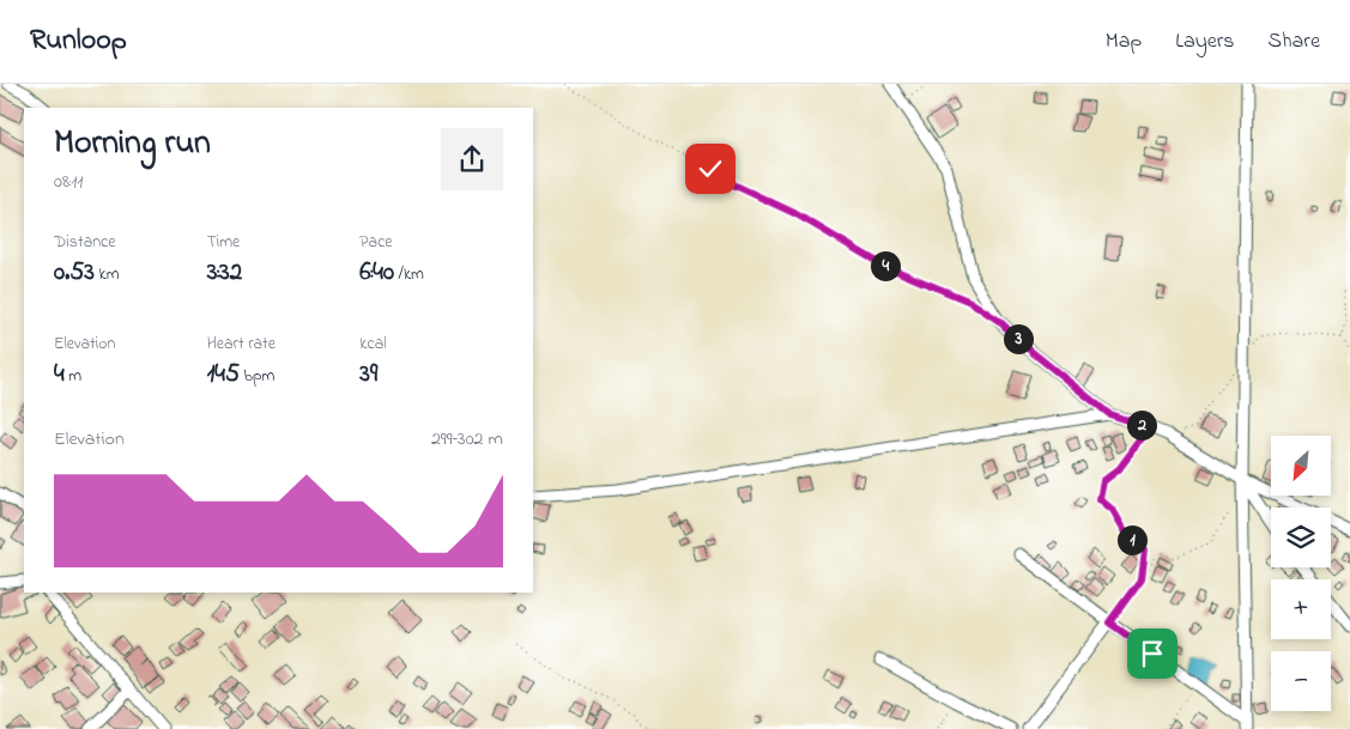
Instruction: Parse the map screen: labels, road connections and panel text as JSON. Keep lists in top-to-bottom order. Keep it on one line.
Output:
{"north":"bottom left","page":{"header":"Runloop","nav":["Map","Layers","Share"],"heading":["Morning run","08:11"],"stats":[["Distance","0.53 km"],["Time","3:32"],["Pace","6:40 /km"],["Elevation","4 m"],["Heart rate","145 bpm"],["kcal","39"]],"pins":["4","3","2","1"],"chart":["Elevation","299–302 m"],"map_buttons":["+","−"]}}
